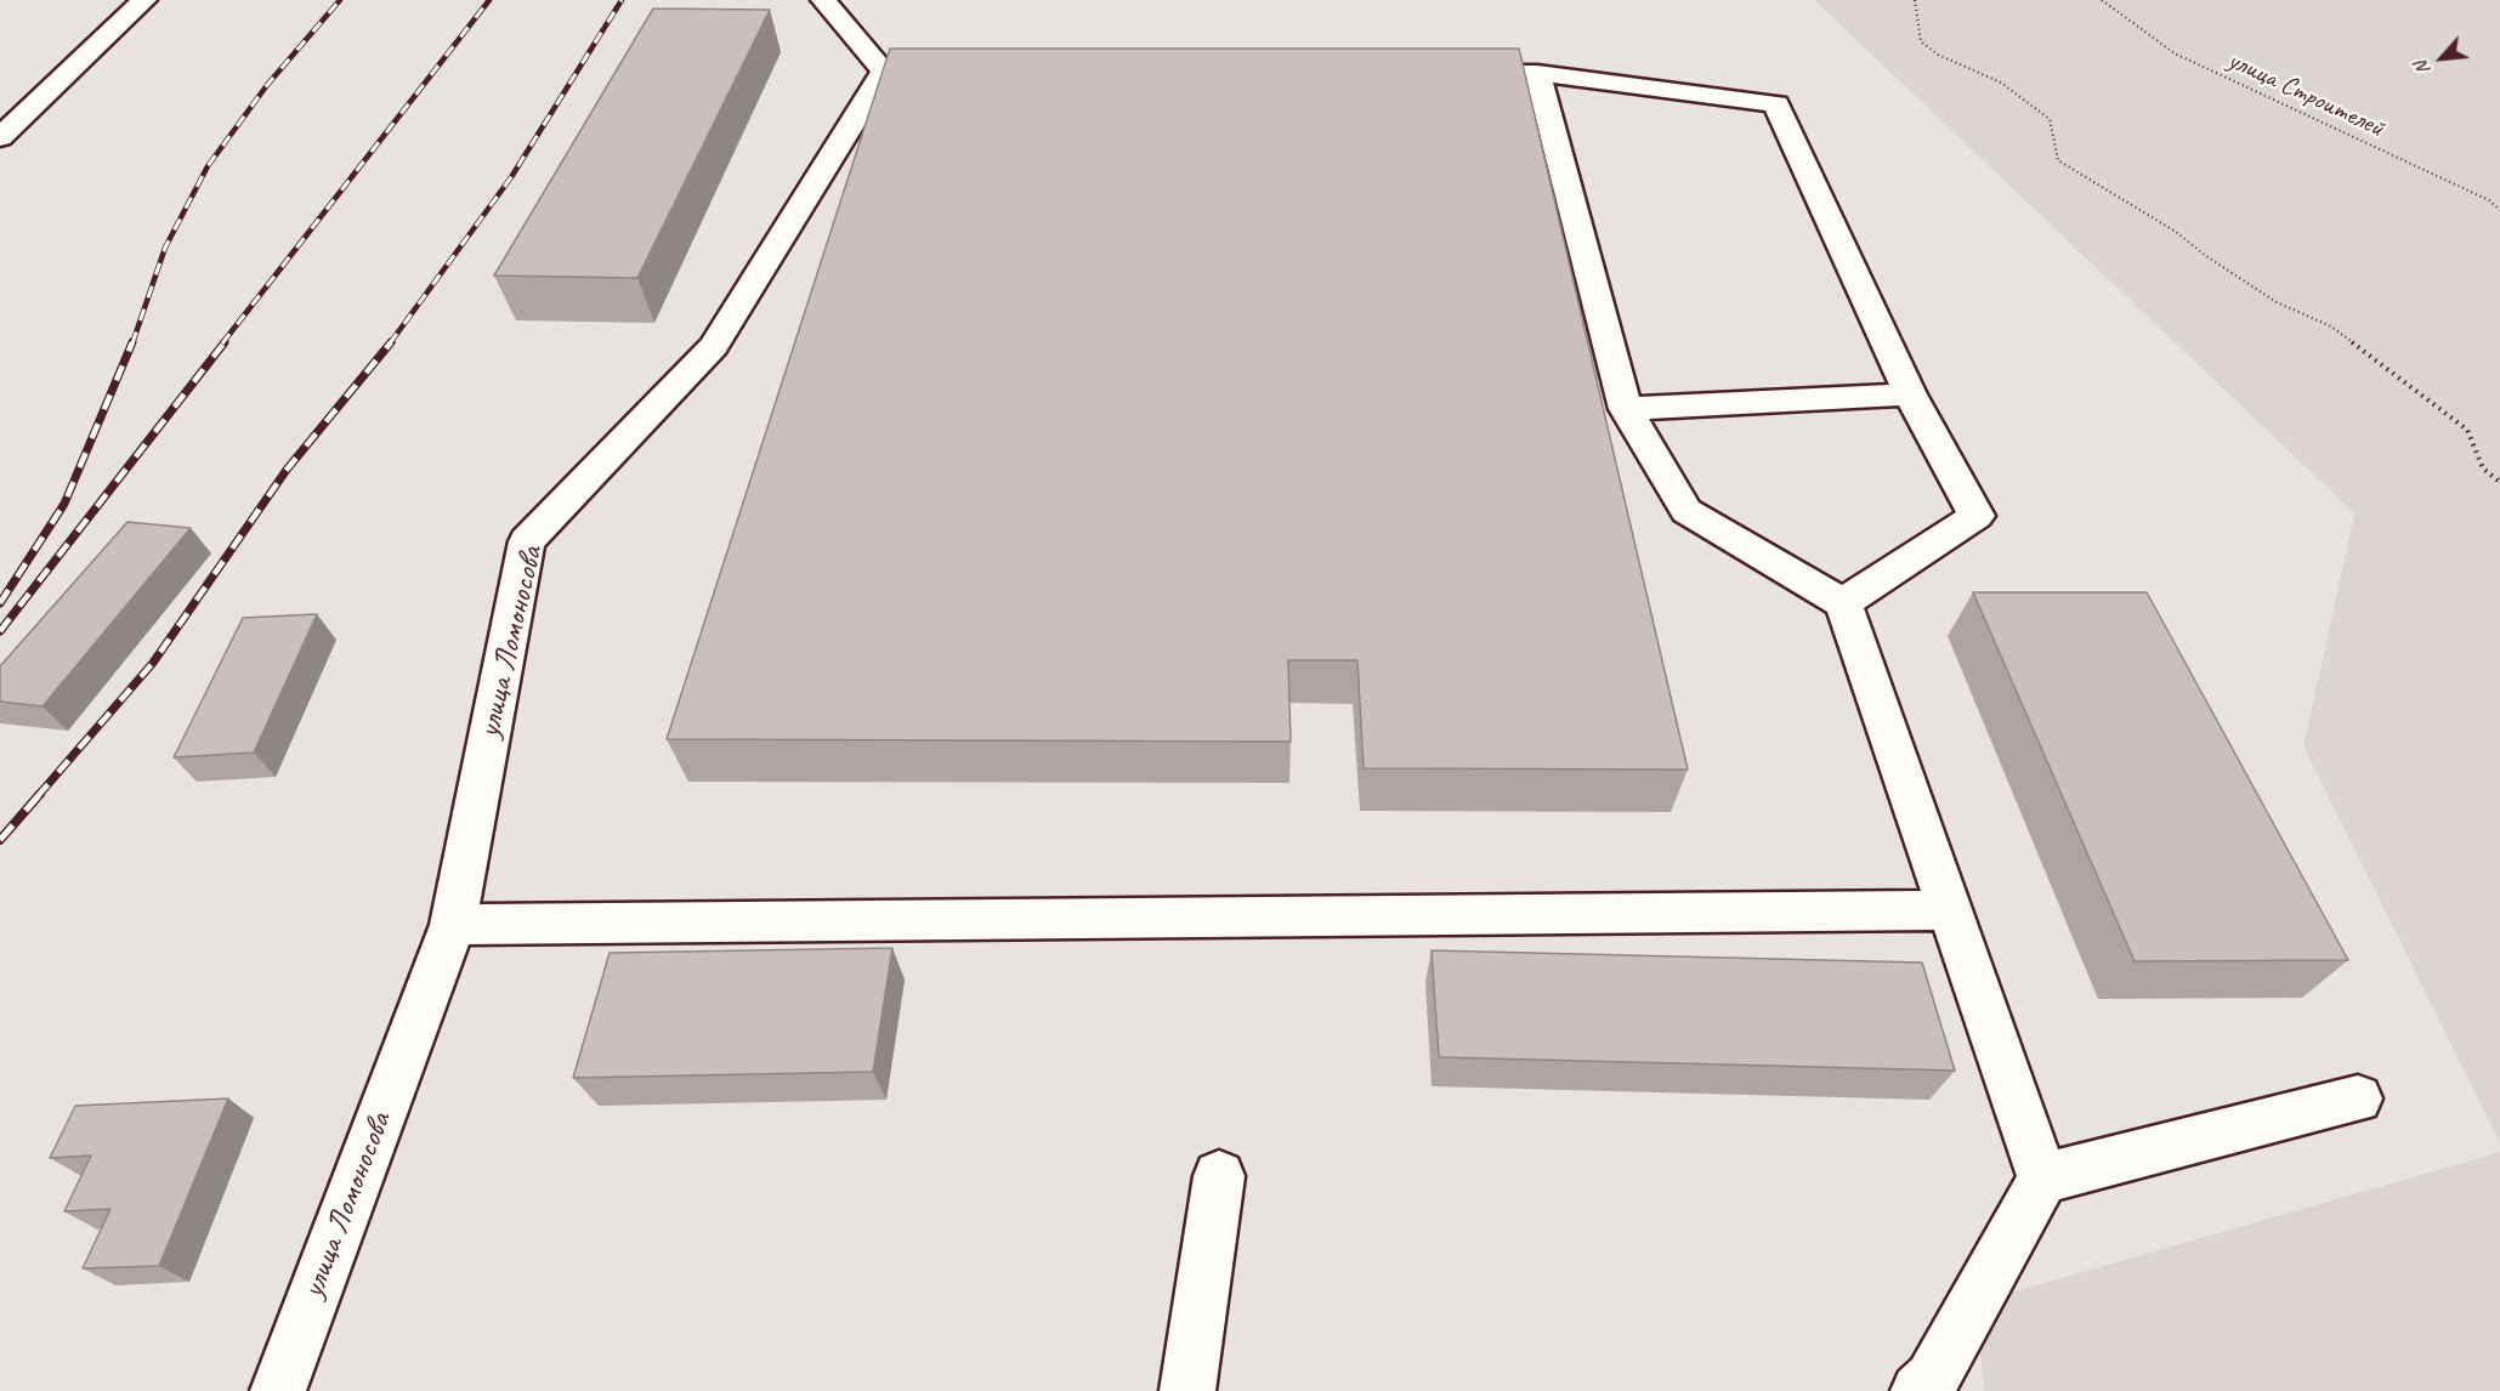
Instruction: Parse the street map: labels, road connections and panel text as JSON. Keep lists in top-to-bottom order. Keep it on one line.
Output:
{"streets":{"street":["улица Ломоносова"],"path":["улица Строителей"]},"north":"bottom left"}
